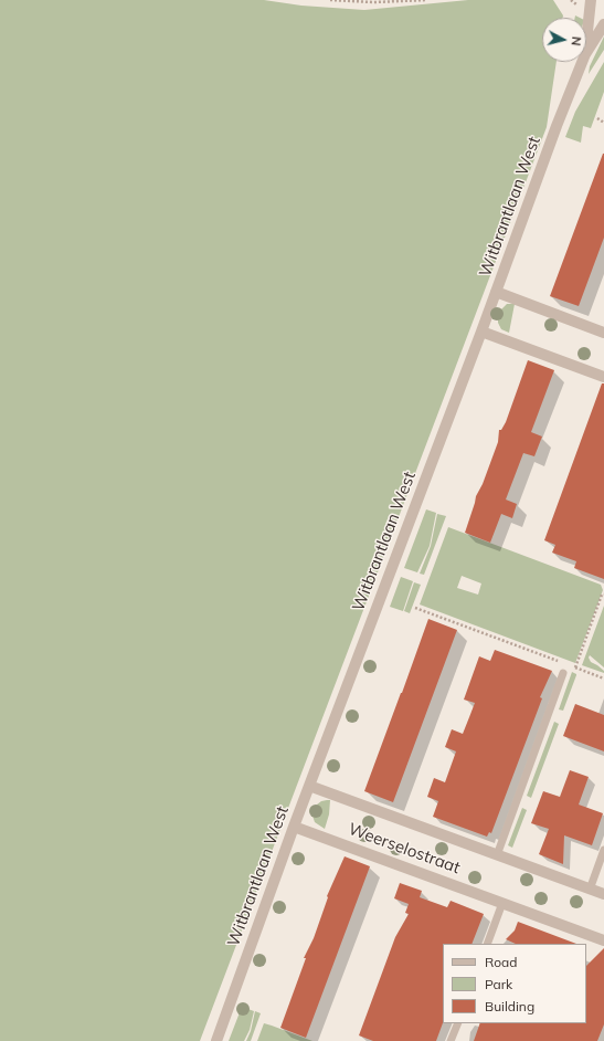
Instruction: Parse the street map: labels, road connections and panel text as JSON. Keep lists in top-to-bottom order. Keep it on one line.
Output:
{"streets":{"street":["Witbrantlaan West","Weerselostraat"]},"crossings":[["Witbrantlaan West","Weerselostraat"]],"legend":["Road","Park","Building"],"north":"right"}
